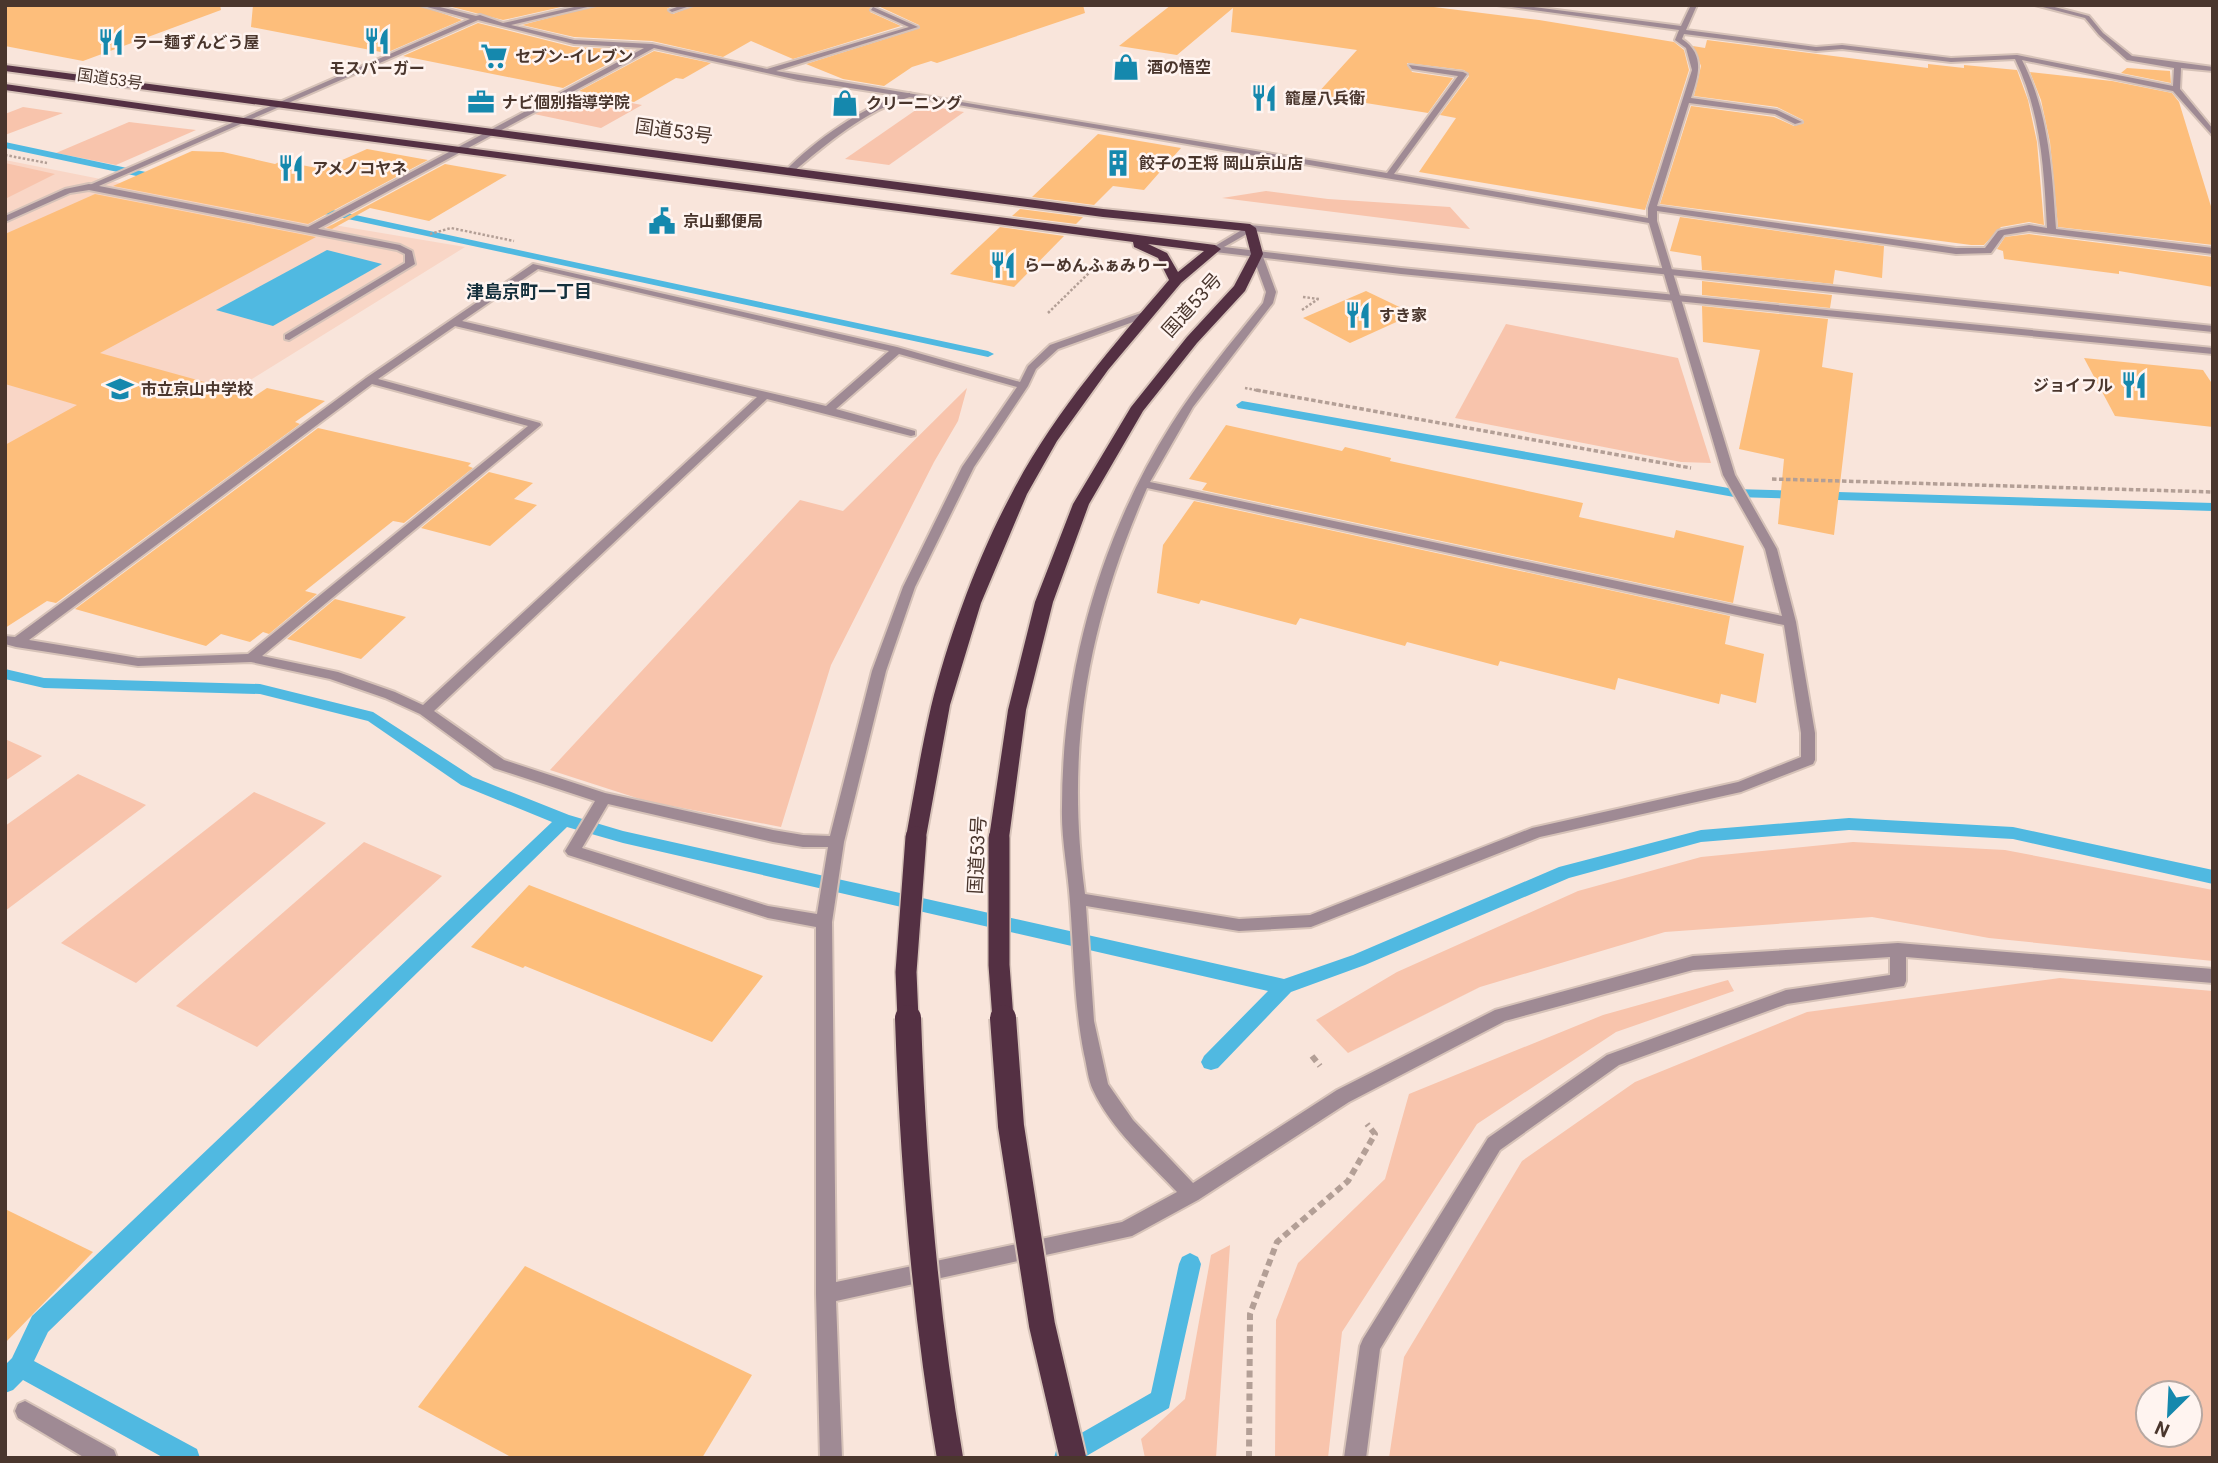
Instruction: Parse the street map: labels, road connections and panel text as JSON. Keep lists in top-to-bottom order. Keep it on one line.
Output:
{"streets":{"highway":["国道53号"]},"districts":["津島京町一丁目"],"places":{"restaurant":["モスバーガー","ラー麺ずんどう屋","籠屋八兵衛","アメノコヤネ","らーめんふぁみりー","すき家","ジョイフル"],"supermarket":["セブン-イレブン"],"shop":["酒の悟空","クリーニング"],"office":["ナビ個別指導学院"],"building":["餃子の王将 岡山京山店"],"public building":["京山郵便局"],"school or university":["市立京山中学校"]},"north":"bottom left"}
